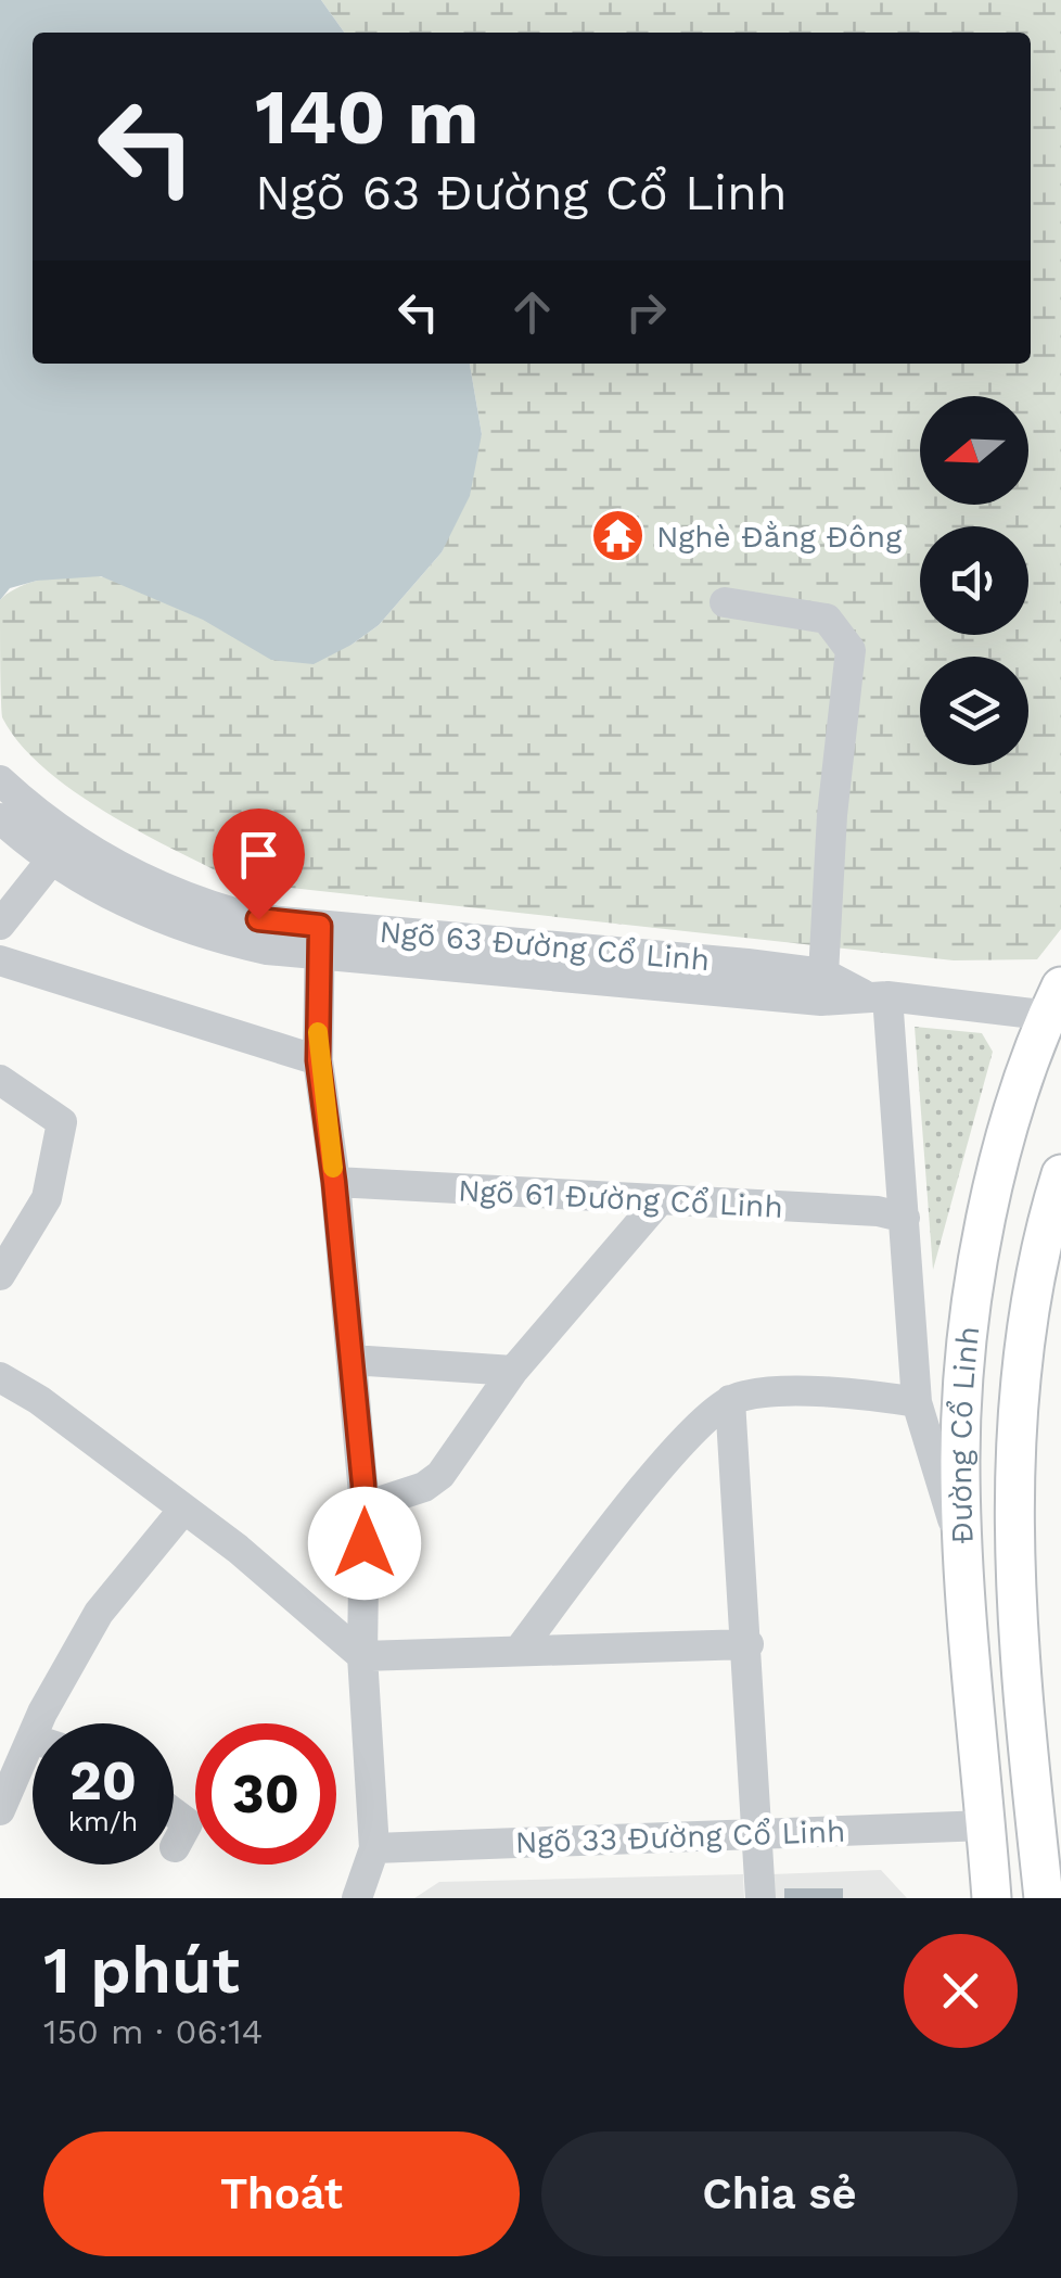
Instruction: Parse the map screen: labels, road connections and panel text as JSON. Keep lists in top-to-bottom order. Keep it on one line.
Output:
{"streets":{"main road":["Đường Cổ Linh"],"street":["Ngõ 63 Đường Cổ Linh","Ngõ 61 Đường Cổ Linh","Ngõ 33 Đường Cổ Linh"]},"crossings":[["Ngõ 63 Đường Cổ Linh","Đường Cổ Linh"],["Đường Cổ Linh","Ngõ 33 Đường Cổ Linh"]],"places":{"temple":["Nghè Đằng Đông"]},"north":"left","page":{"turn":["140 m","Ngõ 63 Đường Cổ Linh"],"speed":"20 km/h","limit":"30","heading":["1 phút","150 m · 06:14"],"buttons":["Thoát","Chia sẻ"]}}
